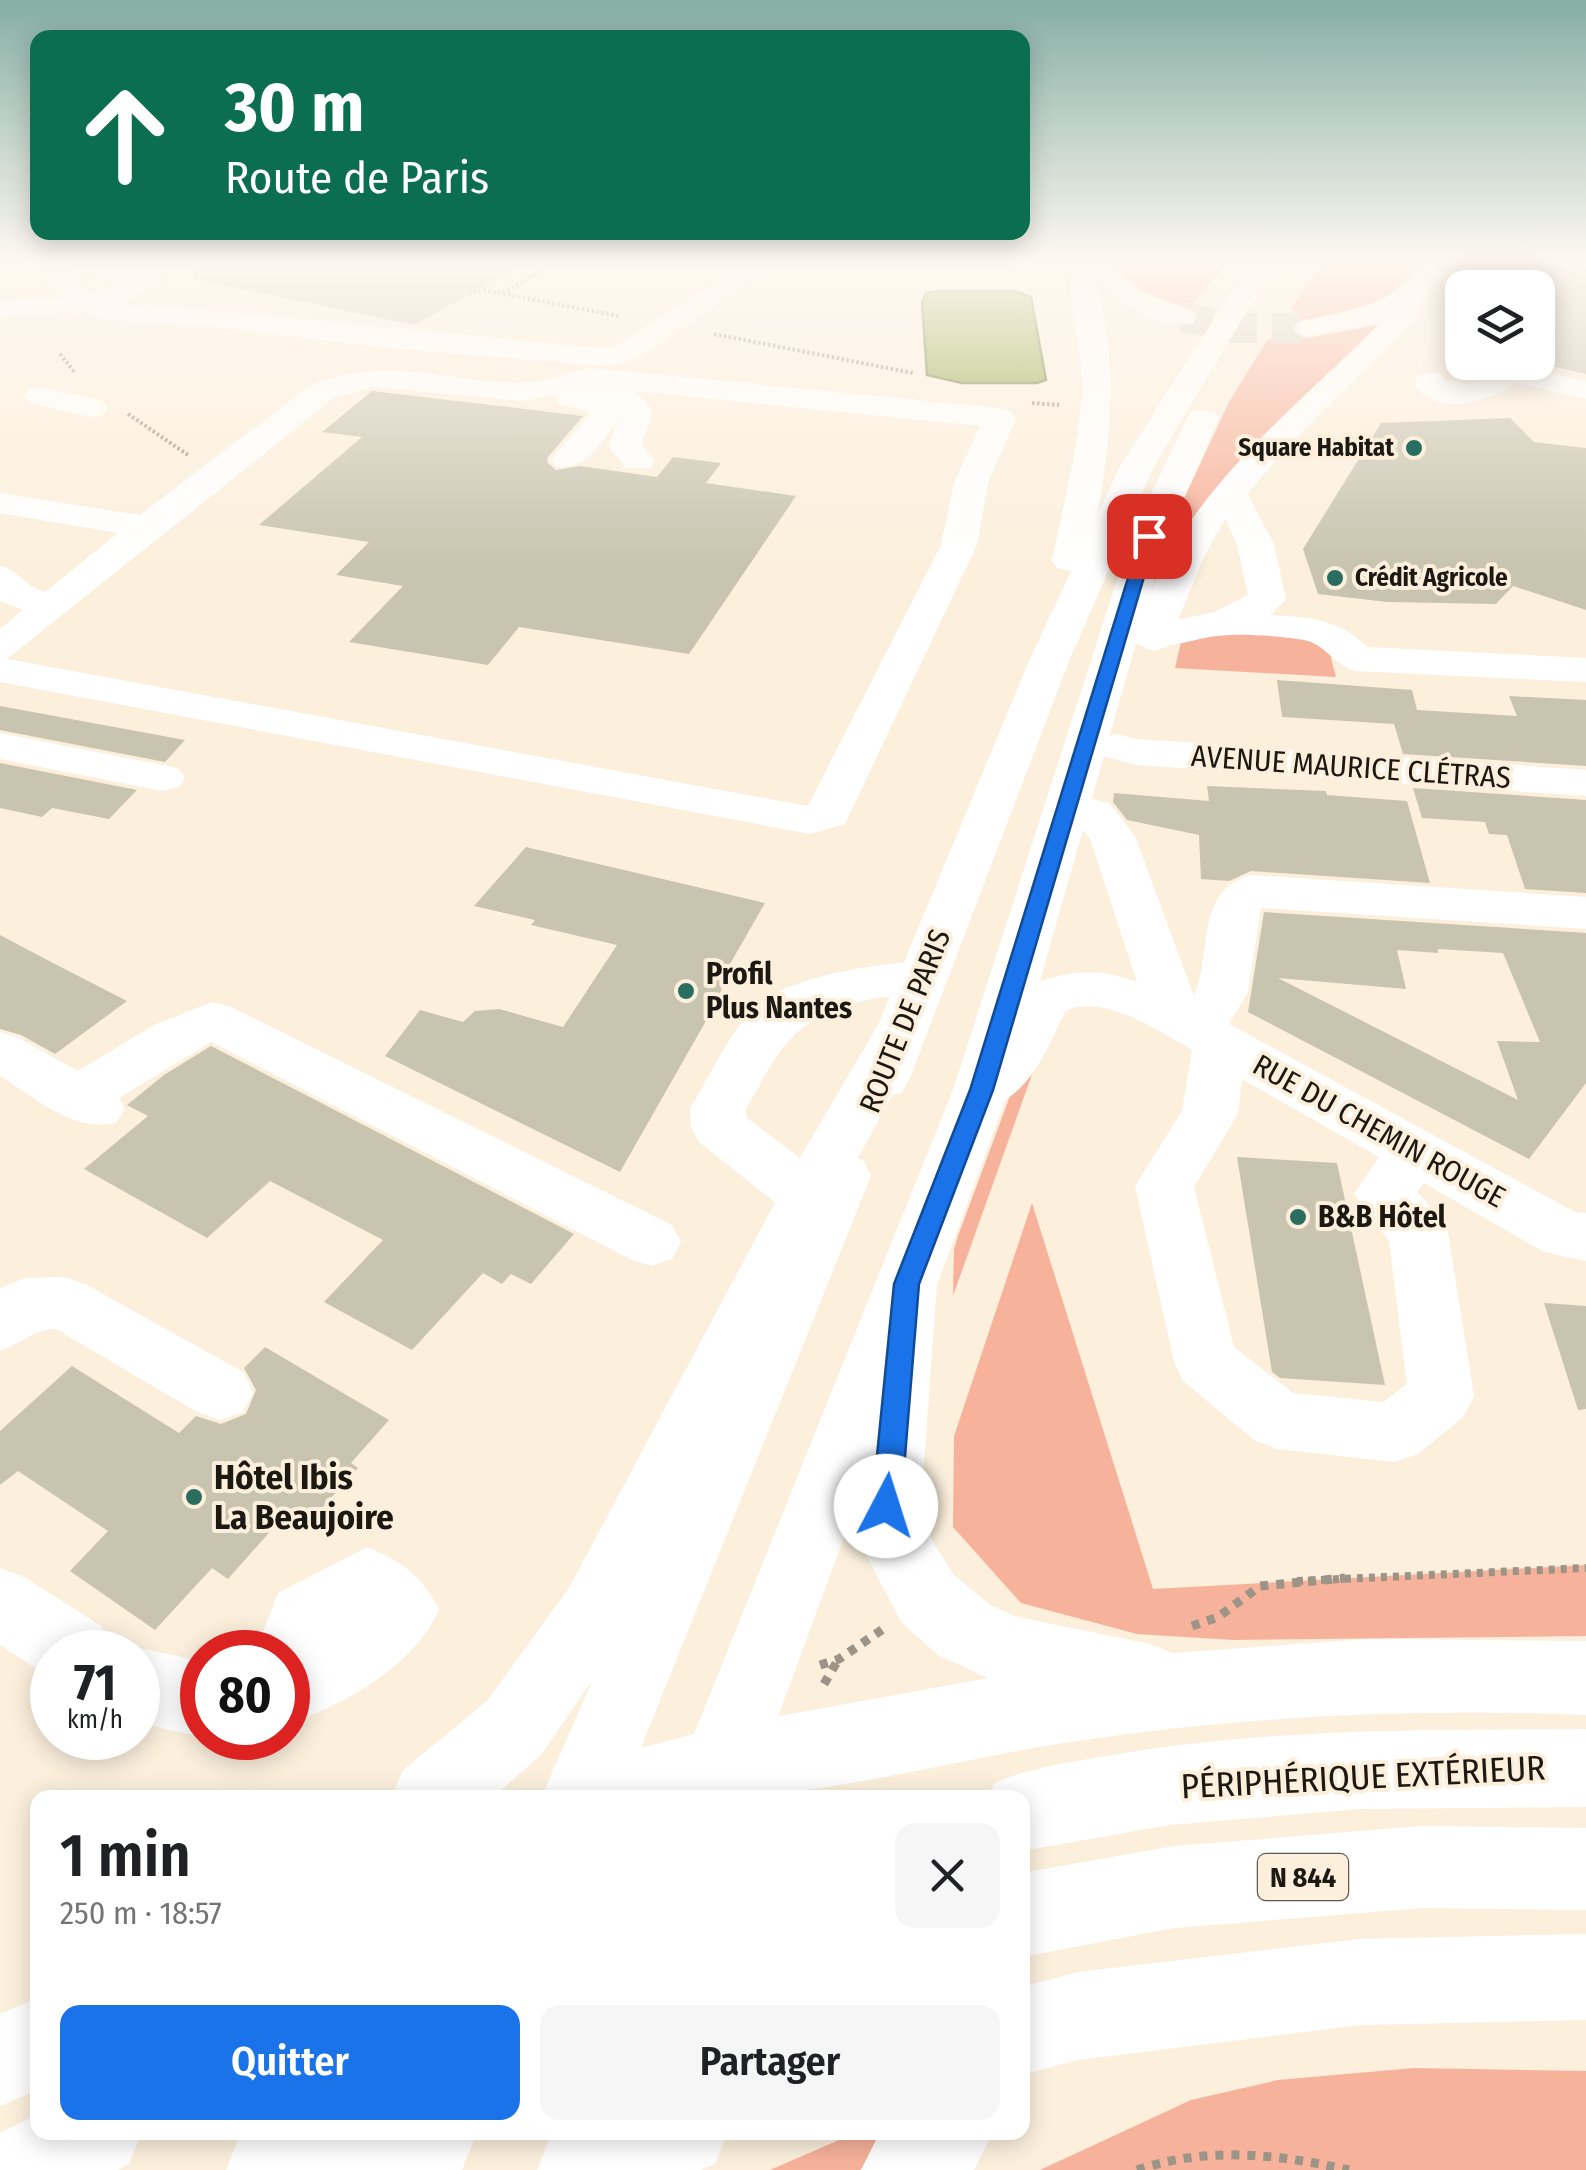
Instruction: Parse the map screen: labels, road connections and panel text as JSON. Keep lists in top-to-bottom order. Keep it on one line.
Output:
{"streets":{"main road":["AVENUE MAURICE CLÉTRAS","ROUTE DE PARIS","RUE DU CHEMIN ROUGE","PÉRIPHÉRIQUE EXTÉRIEUR","N 844"]},"places":["Square Habitat","Crédit Agricole","Profil Plus Nantes","B&B Hôtel","Hôtel Ibis La Beaujoire"],"page":{"turn":["30 m","Route de Paris"],"speed":"71 km/h","limit":"80","heading":["1 min","250 m · 18:57"],"buttons":["Quitter","Partager"]}}
